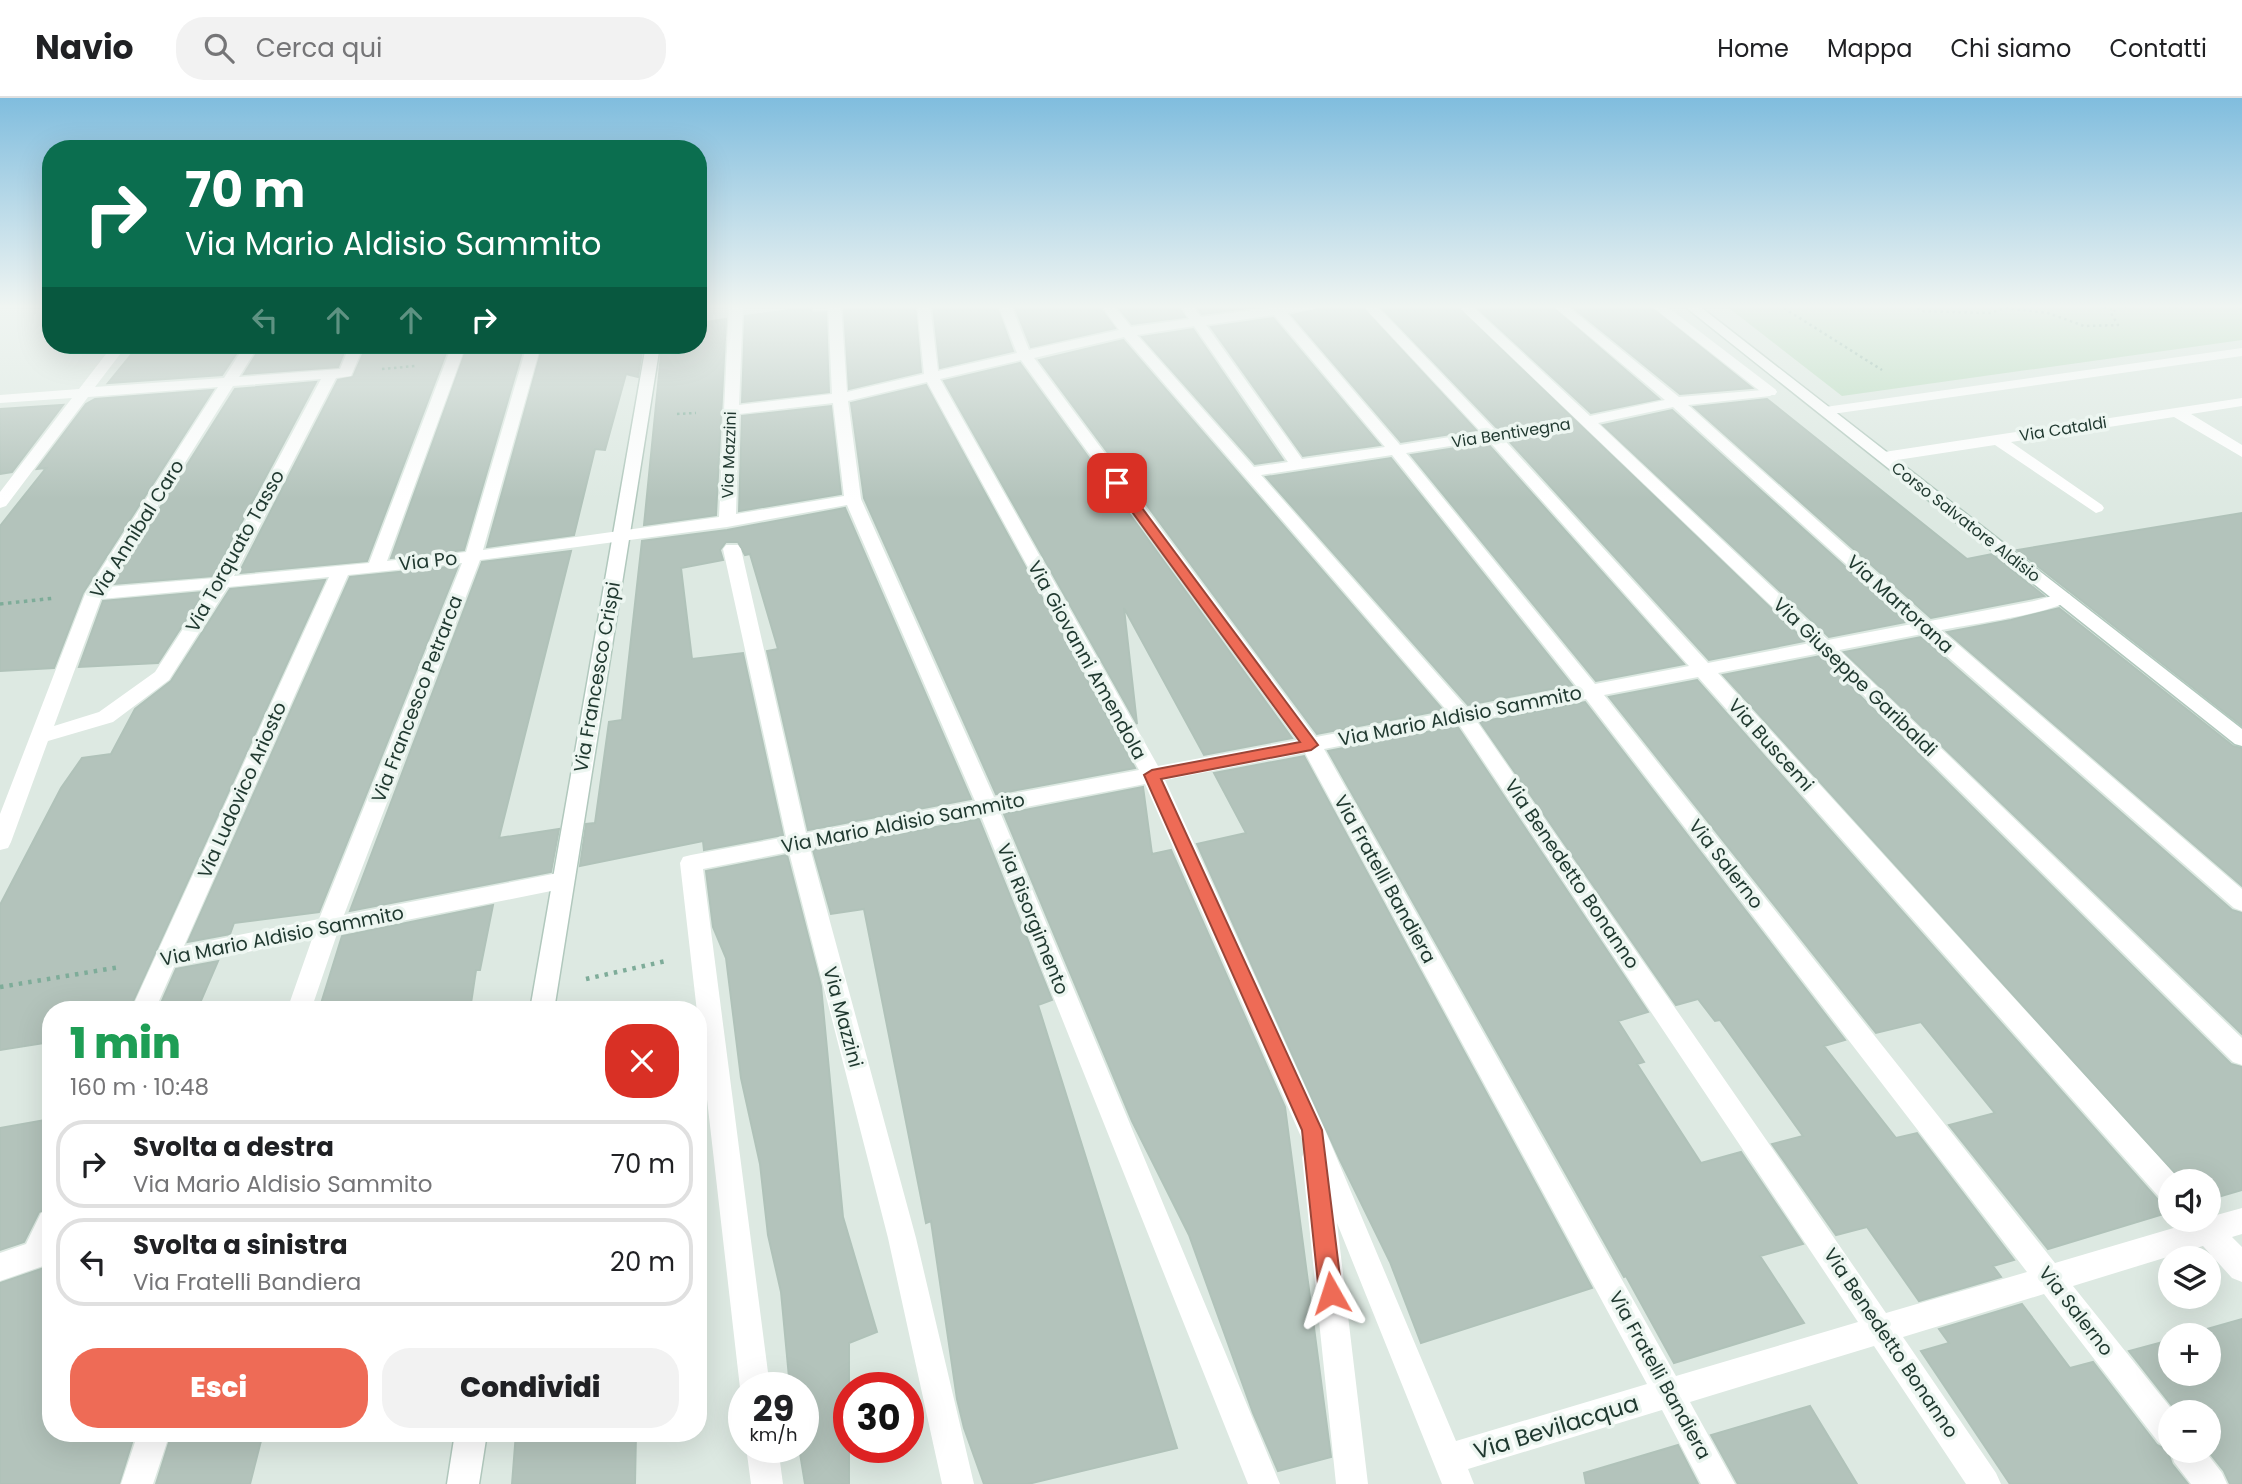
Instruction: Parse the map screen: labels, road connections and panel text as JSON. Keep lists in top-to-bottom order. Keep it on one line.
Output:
{"streets":{"street":["Via Cataldi","Via Bentivegna","Via Mazzini","Corso Salvatore Aldisio","Via Annibal Caro","Via Torquato Tasso","Via Po","Via Martorana","Via Giovanni Amendola","Via Francesco Crispi","Via Giuseppe Garibaldi","Via Francesco Petrarca","Via Mario Aldisio Sammito","Via Buscemi","Via Ludovico Ariosto","Via Salerno","Via Benedetto Bonanno","Via Fratelli Bandiera","Via Risorgimento","Via Bevilacqua"]},"crossings":[["Via Cataldi","Corso Salvatore Aldisio"],["Via Bentivegna","Via Martorana"],["Via Bentivegna","Via Giuseppe Garibaldi"],["Via Bentivegna","Via Buscemi"],["Via Bentivegna","Via Salerno"],["Via Bentivegna","Via Benedetto Bonanno"],["Via Mazzini","Via Po"],["Via Mazzini","Via Mario Aldisio Sammito"],["Corso Salvatore Aldisio","Via Mario Aldisio Sammito"],["Via Annibal Caro","Via Torquato Tasso"],["Via Annibal Caro","Via Po"],["Via Torquato Tasso","Via Po"],["Via Po","Via Francesco Crispi"],["Via Po","Via Francesco Petrarca"],["Via Po","Via Ludovico Ariosto"],["Via Po","Via Risorgimento"],["Via Martorana","Via Mario Aldisio Sammito"],["Via Giovanni Amendola","Via Mario Aldisio Sammito"],["Via Giovanni Amendola","Via Bevilacqua"],["Via Francesco Crispi","Via Mario Aldisio Sammito"],["Via Giuseppe Garibaldi","Via Mario Aldisio Sammito"],["Via Francesco Petrarca","Via Mario Aldisio Sammito"],["Via Mario Aldisio Sammito","Via Buscemi"],["Via Mario Aldisio Sammito","Via Ludovico Ariosto"],["Via Mario Aldisio Sammito","Via Salerno"],["Via Mario Aldisio Sammito","Via Benedetto Bonanno"],["Via Mario Aldisio Sammito","Via Fratelli Bandiera"],["Via Mario Aldisio Sammito","Via Risorgimento"],["Via Salerno","Via Bevilacqua"],["Via Benedetto Bonanno","Via Bevilacqua"],["Via Fratelli Bandiera","Via Bevilacqua"]],"page":{"header":"Navio","search":"Cerca qui","nav":["Home","Mappa","Chi siamo","Contatti"],"turn":["70 m","Via Mario Aldisio Sammito"],"heading":["1 min","160 m · 10:48"],"list":[{"name":"Svolta a destra","note":"Via Mario Aldisio Sammito","value":"70 m"},{"name":"Svolta a sinistra","note":"Via Fratelli Bandiera","value":"20 m"}],"map_buttons":["+","−"],"buttons":["Esci","Condividi"],"speed":"29 km/h","limit":"30"}}
